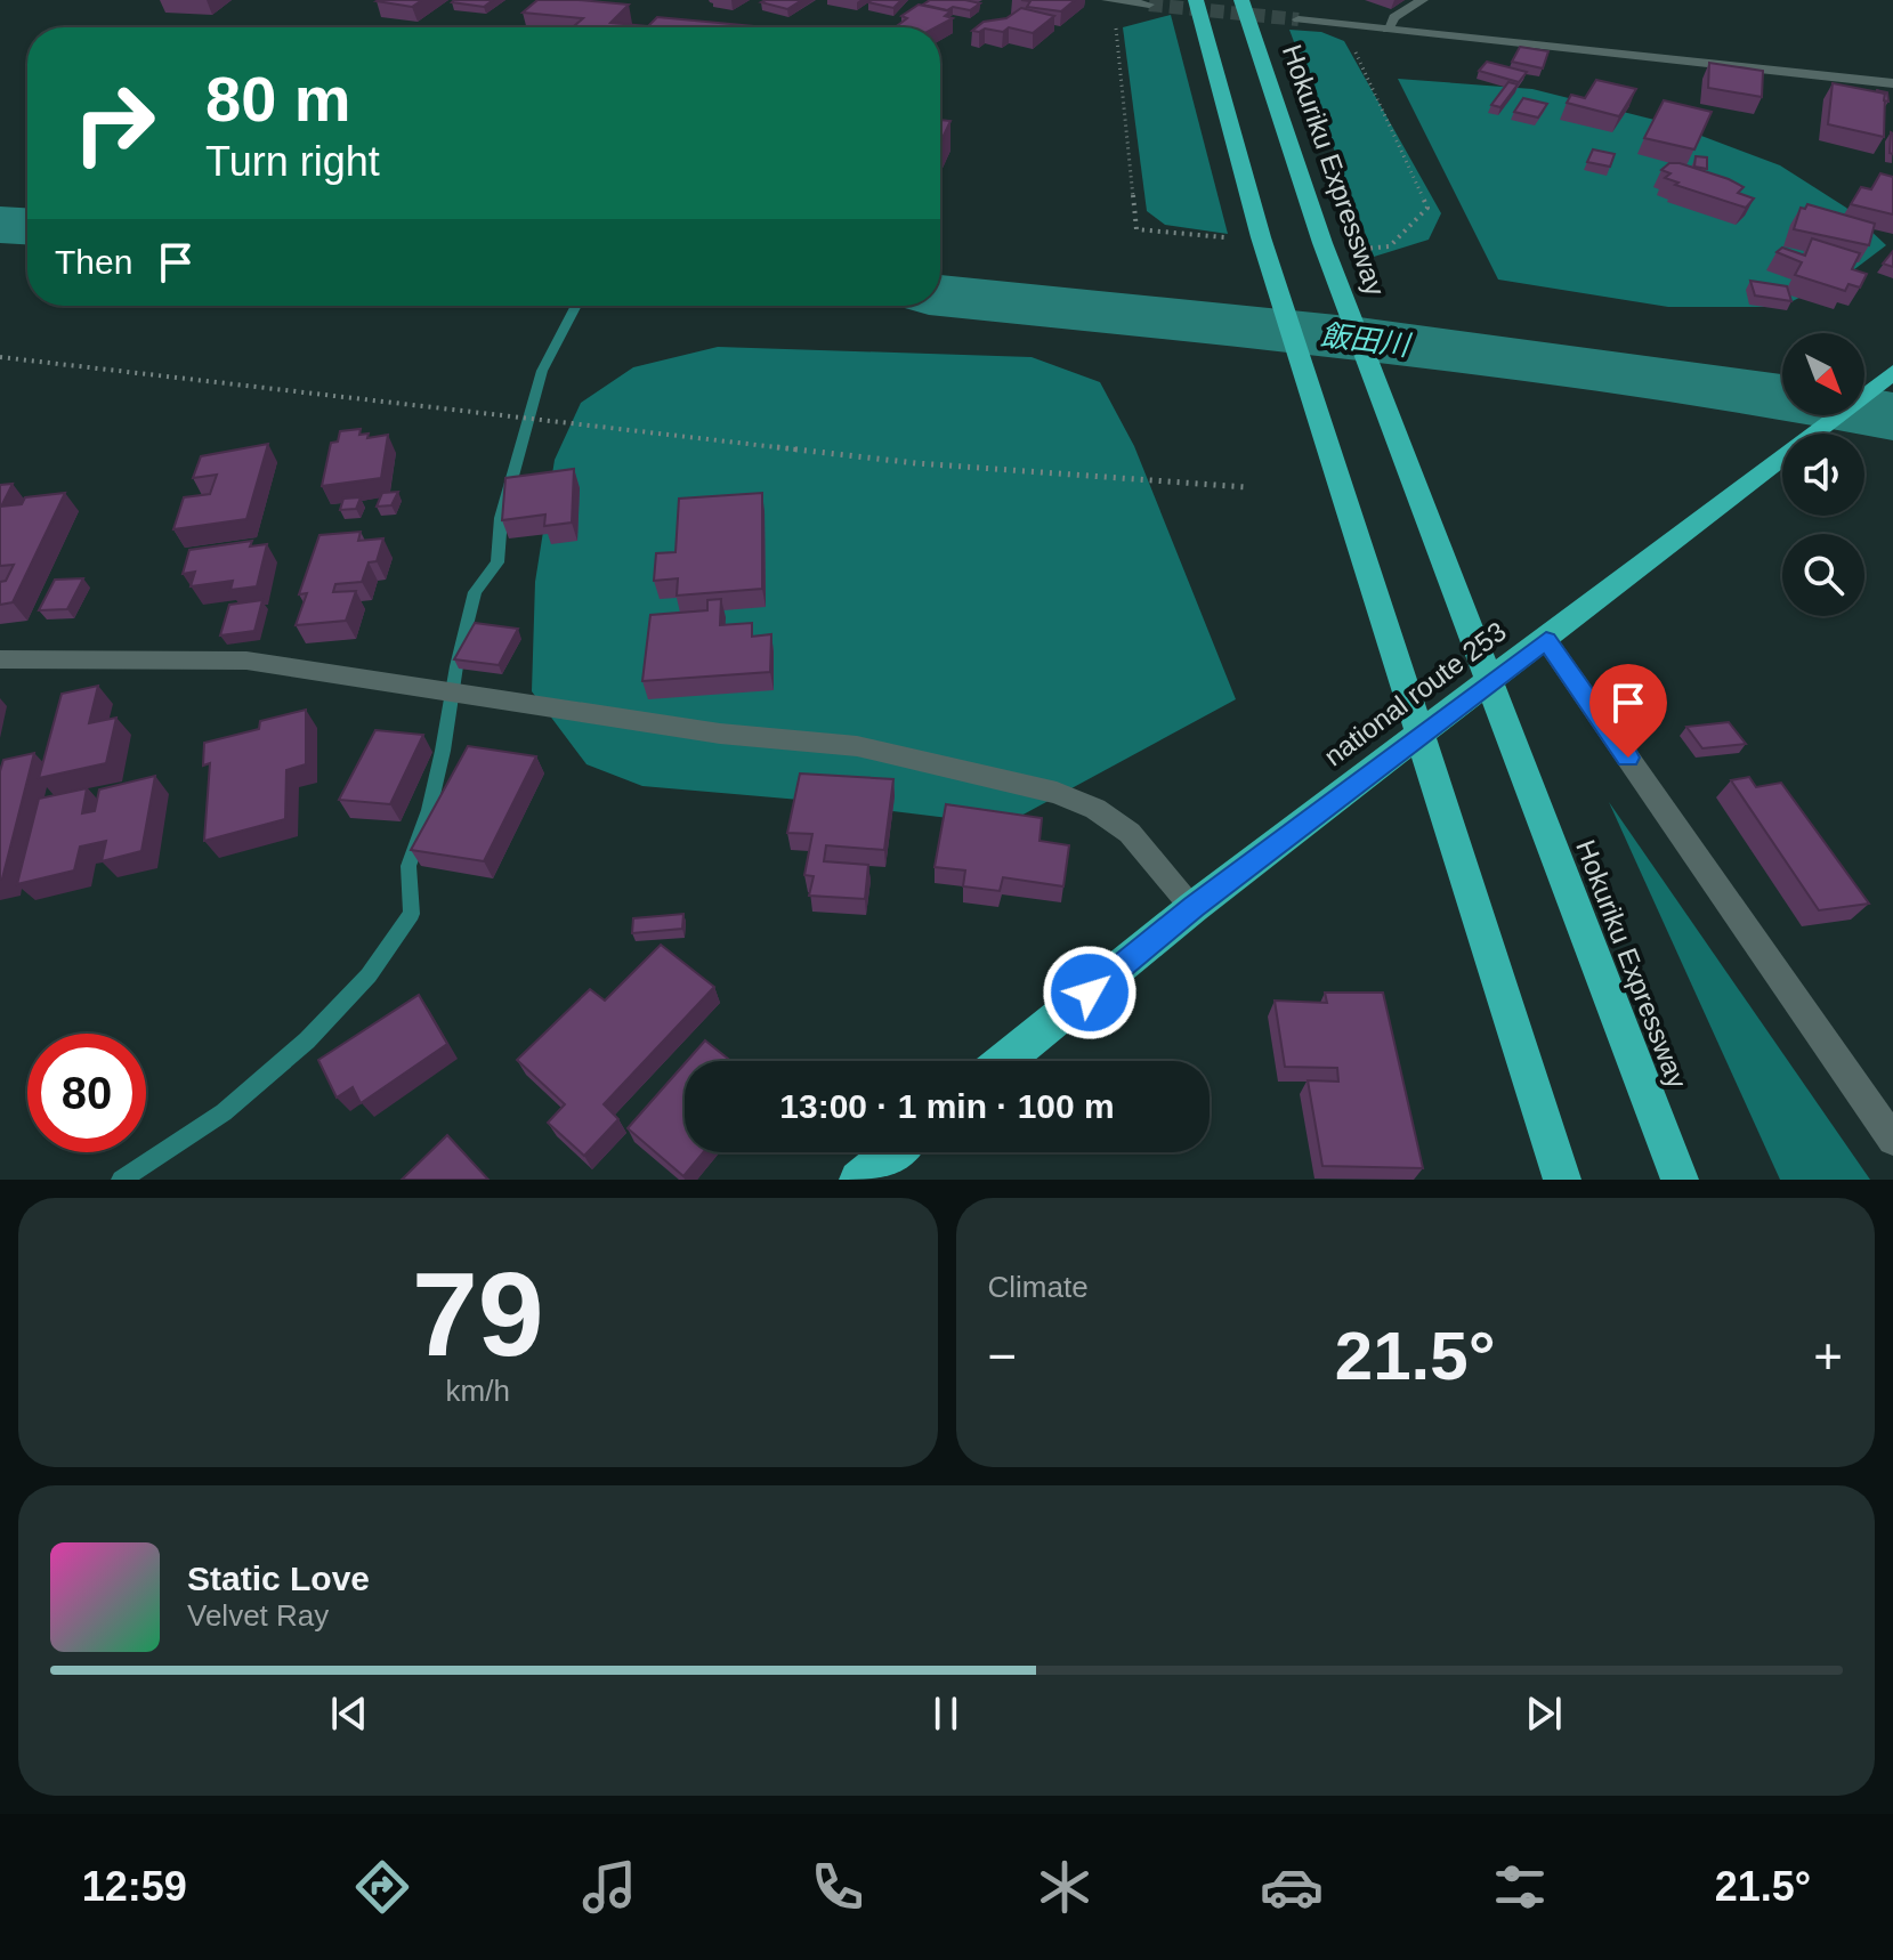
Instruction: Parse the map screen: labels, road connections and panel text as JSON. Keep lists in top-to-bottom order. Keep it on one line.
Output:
{"streets":{"highway":["Hokuriku Expressway","national route 253"]},"water":["飯田川"],"north":"bottom right","page":{"turn":["80 m","Turn right"],"then":"Then","limit":"80","trip":"13:00 · 1 min · 100 m","tile":[["79","km/h"],"Climate"],"heat":["−","21.5°","+"],"song":["Static Love","Velvet Ray"],"tabs":["12:59","21.5°"]}}
